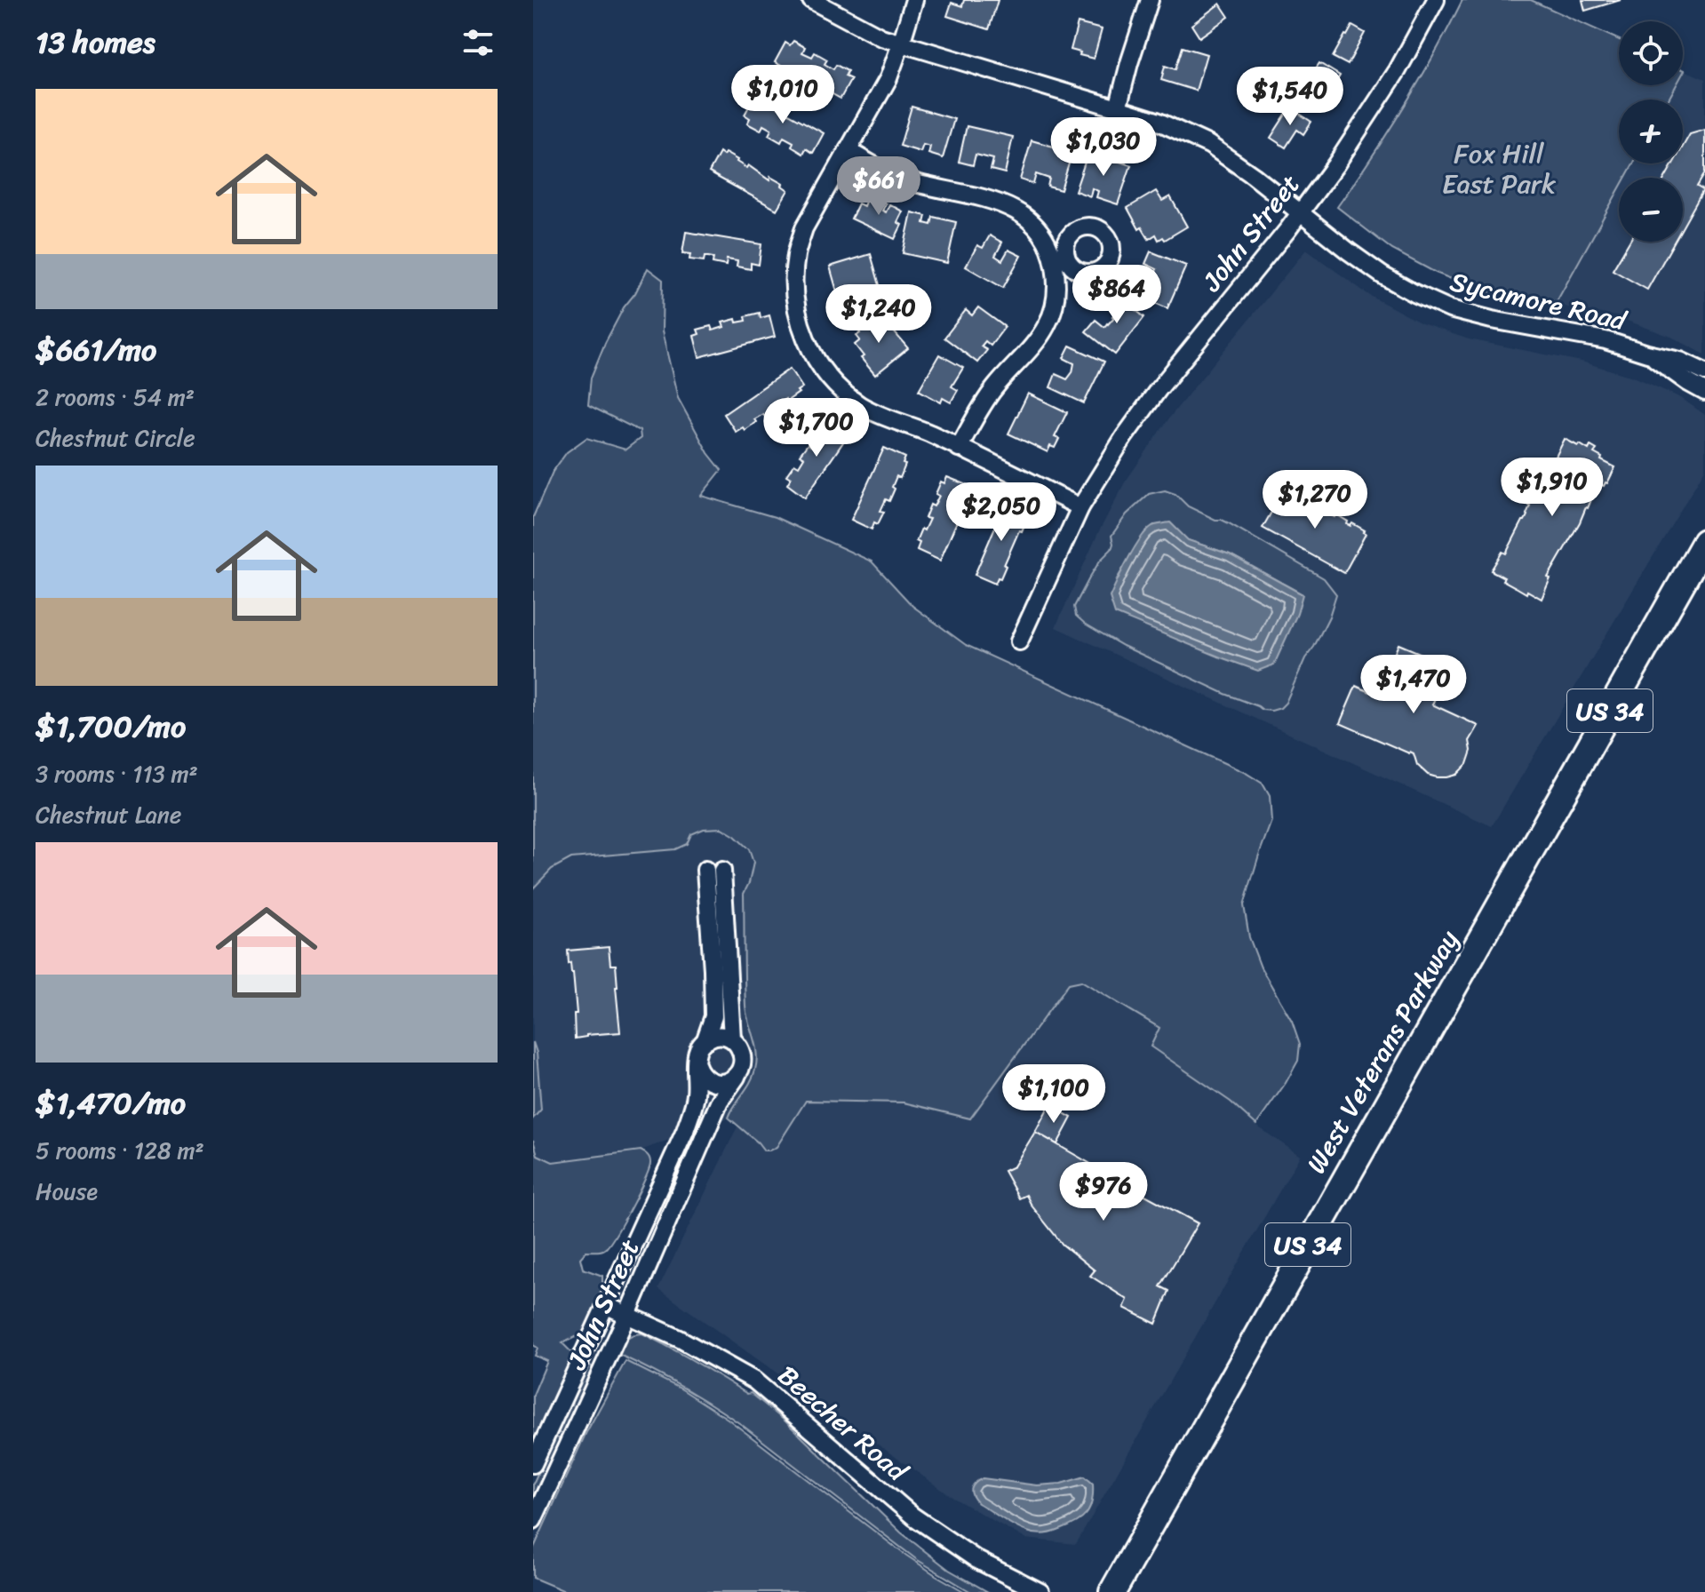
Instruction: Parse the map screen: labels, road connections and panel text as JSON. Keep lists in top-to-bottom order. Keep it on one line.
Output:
{"streets":{"main road":["US 34","West Veterans Parkway"],"street":["John Street","Sycamore Road","Beecher Road"]},"crossings":[["John Street","Sycamore Road"],["John Street","Beecher Road"]],"parks":["Fox Hill East Park"],"page":{"heading":"13 homes","map_buttons":["+","−"],"price":["$1,010","$1,540","$1,030","$661","$864","$1,240","$1,700","$1,910","$1,270","$2,050","$1,470","$1,100","$976"],"list":[{"name":"$661/mo","note":"2 rooms · 54 m² · Chestnut Circle"},{"name":"$1,700/mo","note":"3 rooms · 113 m² · Chestnut Lane"},{"name":"$1,470/mo","note":"5 rooms · 128 m² · House"}]}}
